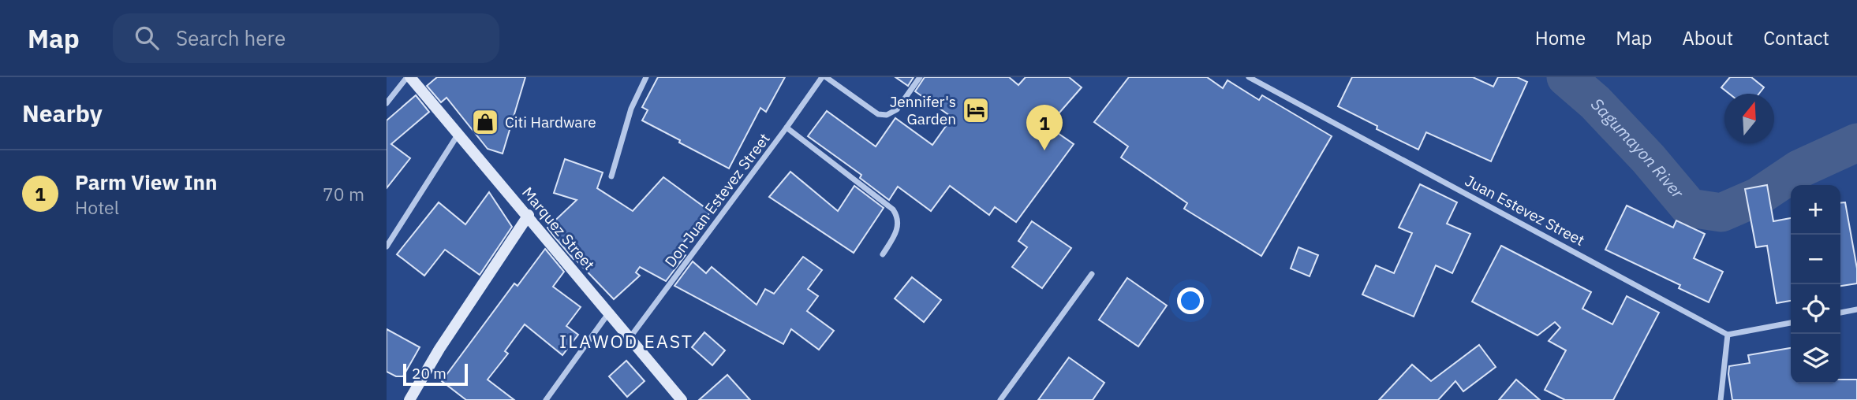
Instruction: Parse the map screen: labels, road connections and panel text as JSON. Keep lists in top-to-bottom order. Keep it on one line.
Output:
{"streets":{"street":["Don Juan Estevez Street","Juan Estevez Street","Marquez Street"]},"crossings":[["Don Juan Estevez Street","Marquez Street"]],"districts":["ILAWOD EAST"],"water":["Sagumayon River"],"places":{"hotel":["Jennifer's Garden"],"shop":["Citi Hardware"]},"scale_bar":"20 m","north":"top","page":{"header":"Map","search":"Search here","nav":["Home","Map","About","Contact"],"heading":"Nearby","pins":"1","list":[{"mark":"1","name":"Parm View Inn","note":"Hotel","value":"70 m"}],"map_buttons":["+","−"],"scale":"20 m"}}
